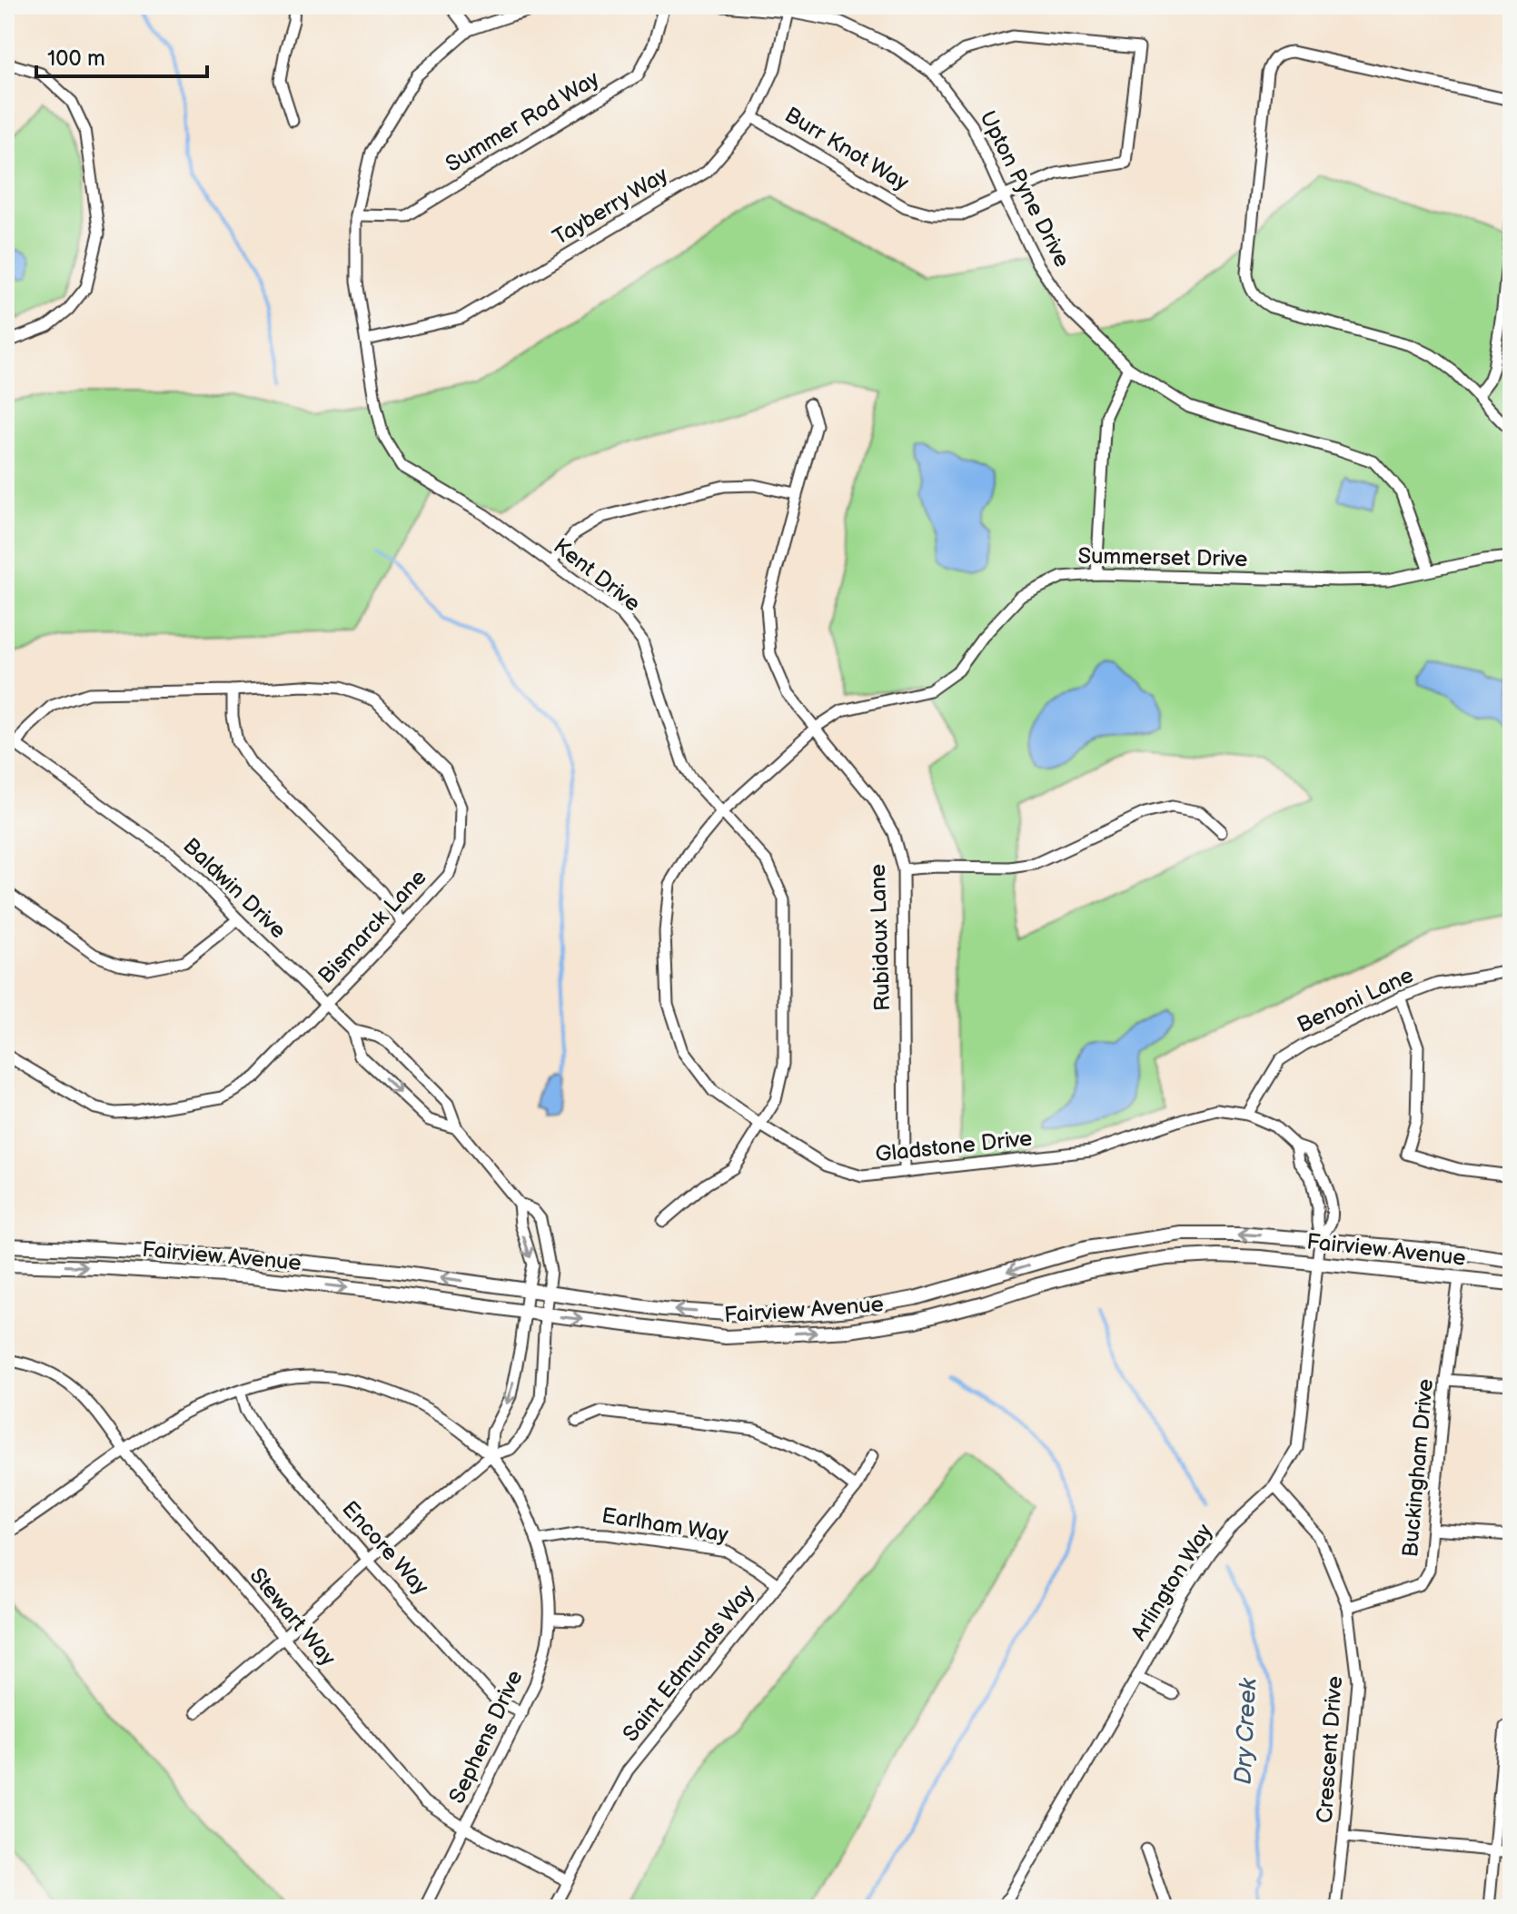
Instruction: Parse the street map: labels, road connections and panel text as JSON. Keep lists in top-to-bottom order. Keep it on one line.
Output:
{"streets":{"street":["Summer Rod Way","Burr Knot Way","Upton Pyne Drive","Tayberry Way","Summerset Drive","Kent Drive","Baldwin Drive","Bismarck Lane","Rubidoux Lane","Benoni Lane","Gladstone Drive","Fairview Avenue","Buckingham Drive","Earlham Way","Encore Way","Arlington Way","Stewart Way","Saint Edmunds Way","Sephens Drive","Crescent Drive"]},"crossings":[["Summer Rod Way","Kent Drive"],["Burr Knot Way","Upton Pyne Drive"],["Burr Knot Way","Tayberry Way"],["Upton Pyne Drive","Tayberry Way"],["Upton Pyne Drive","Summerset Drive"],["Tayberry Way","Kent Drive"],["Summerset Drive","Kent Drive"],["Summerset Drive","Rubidoux Lane"],["Summerset Drive","Gladstone Drive"],["Kent Drive","Gladstone Drive"],["Baldwin Drive","Bismarck Lane"],["Baldwin Drive","Fairview Avenue"],["Baldwin Drive","Encore Way"],["Baldwin Drive","Stewart Way"],["Baldwin Drive","Sephens Drive"],["Rubidoux Lane","Gladstone Drive"],["Benoni Lane","Gladstone Drive"],["Gladstone Drive","Fairview Avenue"],["Gladstone Drive","Arlington Way"],["Fairview Avenue","Buckingham Drive"],["Fairview Avenue","Arlington Way"],["Buckingham Drive","Crescent Drive"],["Earlham Way","Saint Edmunds Way"],["Earlham Way","Sephens Drive"],["Encore Way","Sephens Drive"],["Arlington Way","Crescent Drive"],["Stewart Way","Saint Edmunds Way"],["Stewart Way","Sephens Drive"]],"water":["Dry Creek"],"scale_bar":"100 m"}
